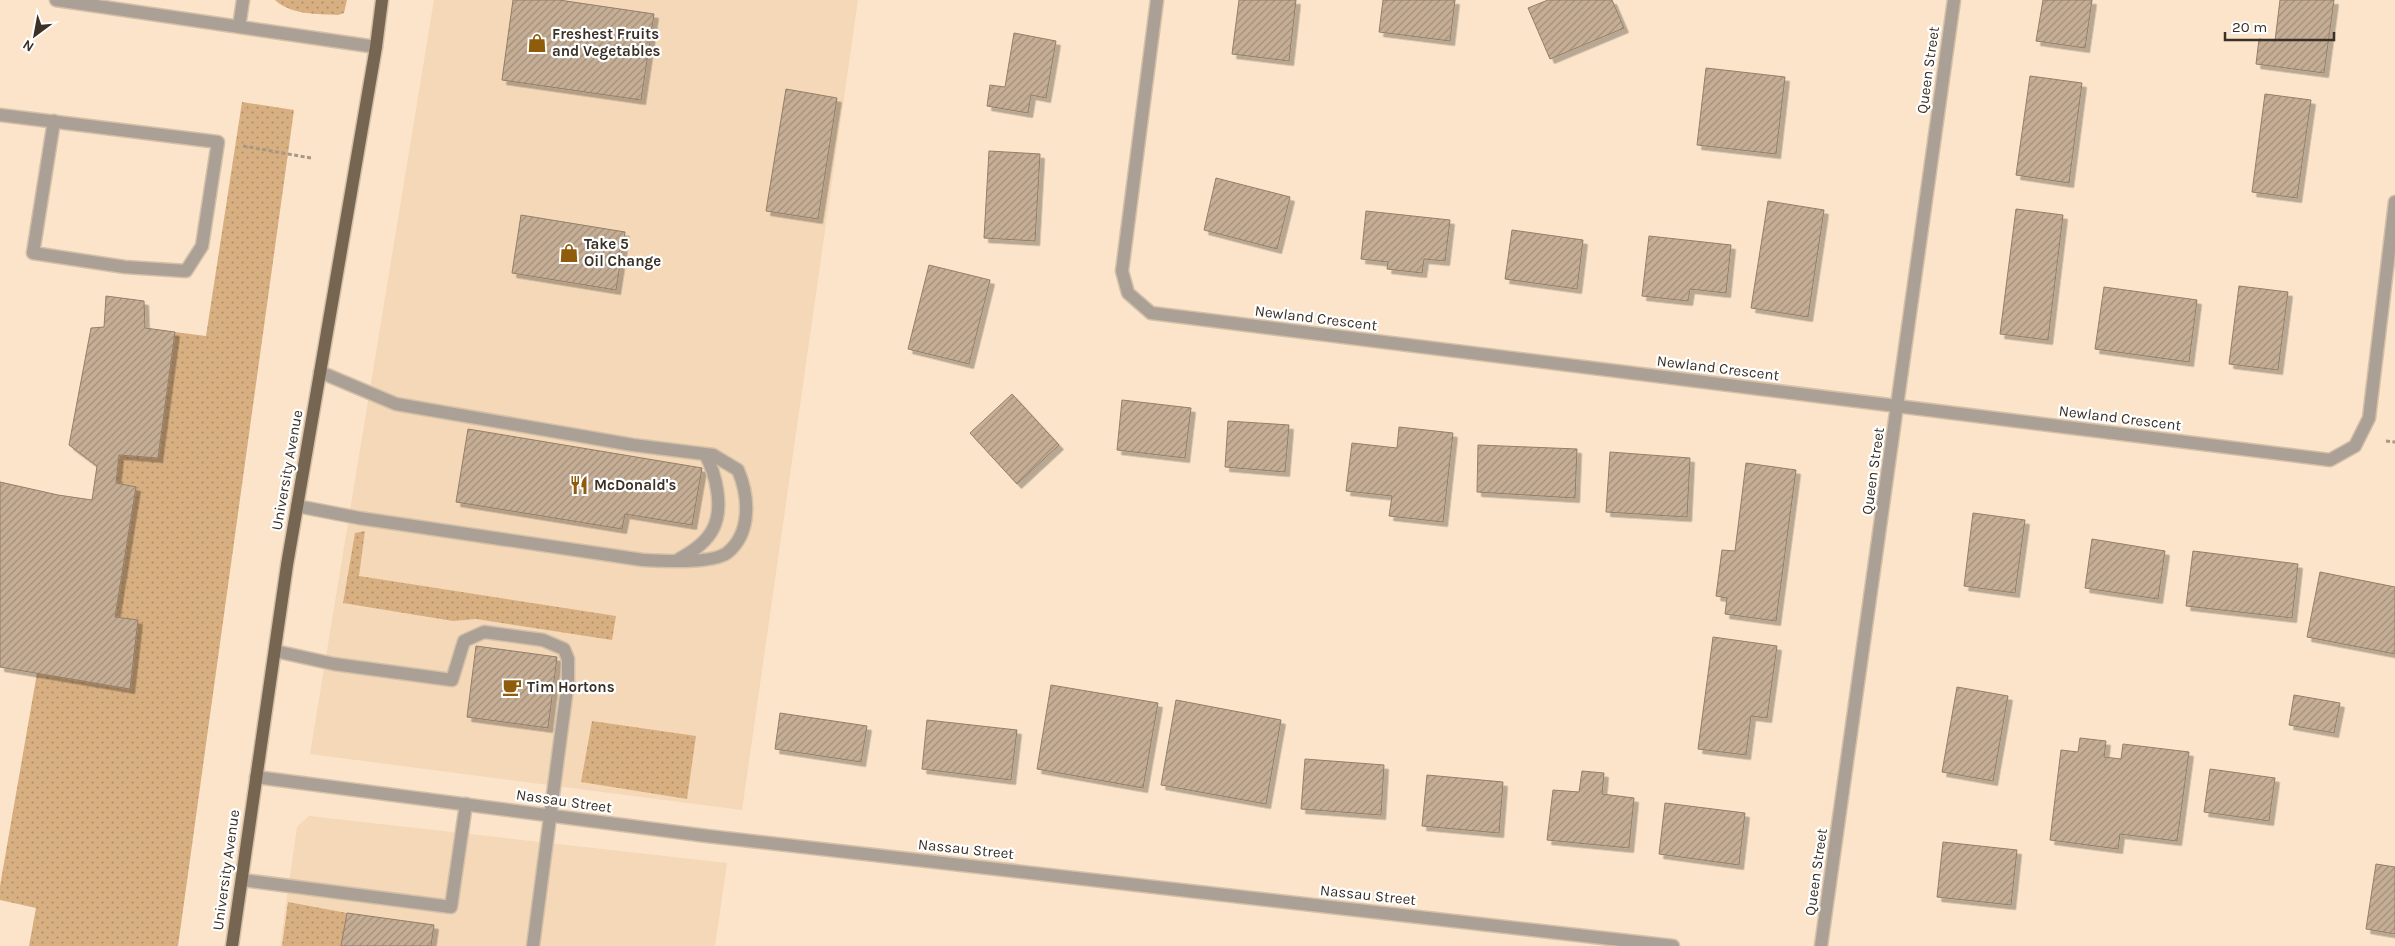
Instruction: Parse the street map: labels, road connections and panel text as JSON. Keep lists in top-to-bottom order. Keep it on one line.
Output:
{"streets":{"main road":["University Avenue"],"street":["Queen Street","Newland Crescent","Nassau Street"]},"crossings":[["Queen Street","Newland Crescent"],["University Avenue","Nassau Street"]],"places":{"shop":["Freshest Fruits and Vegetables","Take 5 Oil Change"],"restaurant":["McDonald's"],"cafe":["Tim Hortons"]},"scale_bar":"20 m","north":"bottom left"}
